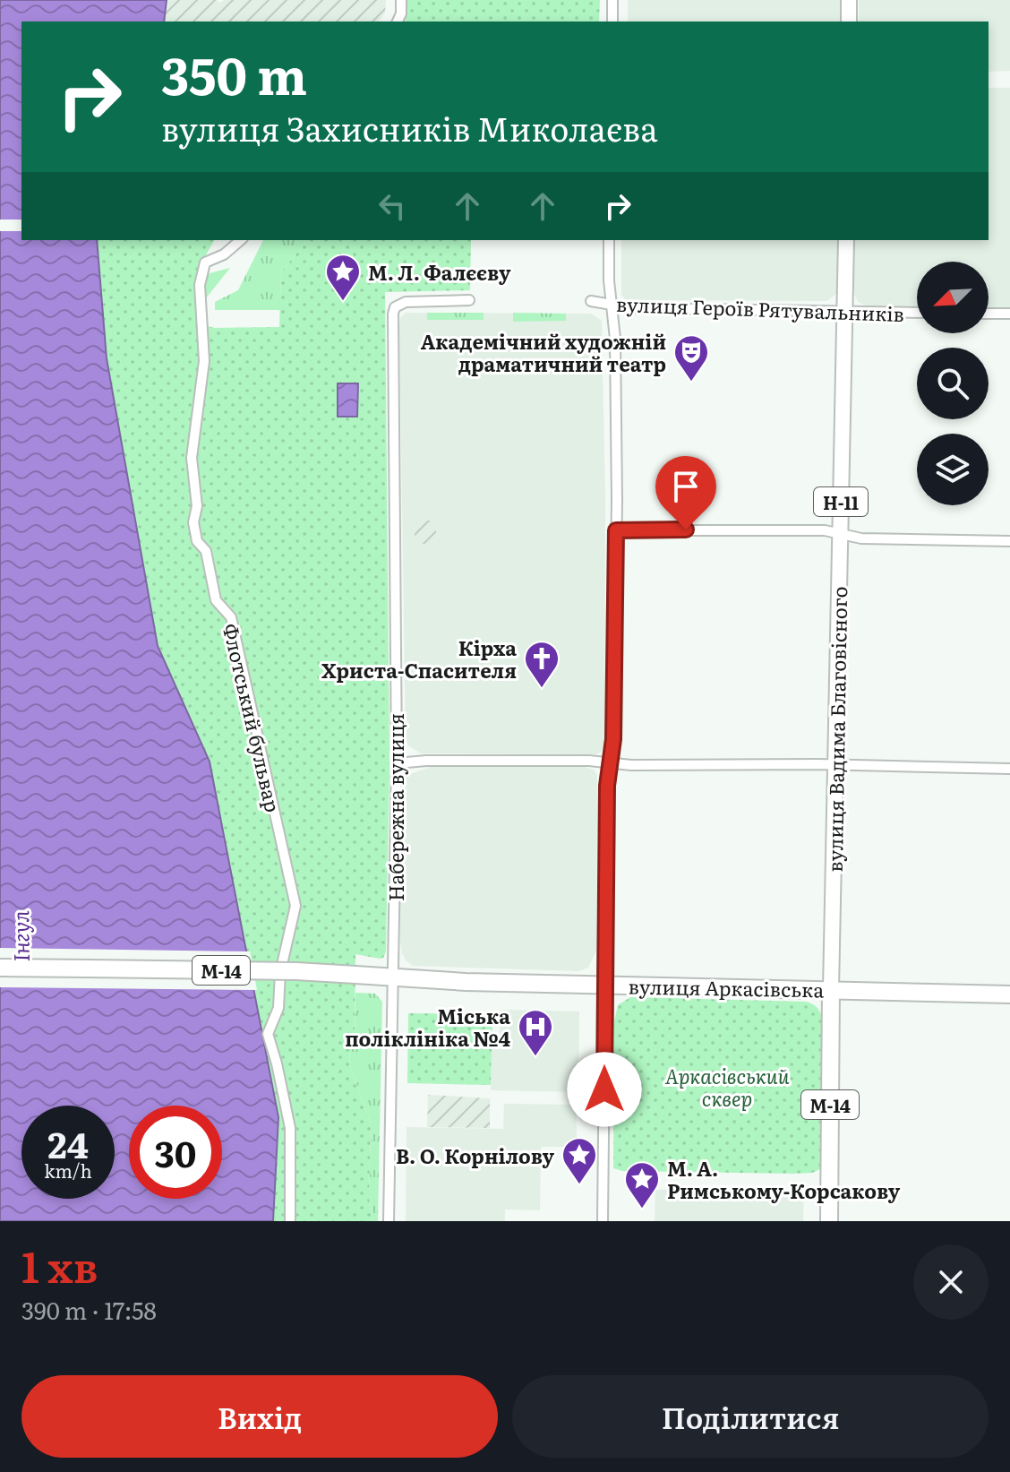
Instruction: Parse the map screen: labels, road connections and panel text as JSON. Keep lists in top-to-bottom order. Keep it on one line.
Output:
{"streets":{"highway":["вулиця Вадима Благовісного","М-14","вулиця Аркасівська"],"main road":["Н-11"],"street":["вулиця Героїв Рятувальників","Флотський бульвар","Набережна вулиця"]},"crossings":[["вулиця Героїв Рятувальників","вулиця Вадима Благовісного"],["вулиця Вадима Благовісного","вулиця Аркасівська"],["Набережна вулиця","вулиця Аркасівська"]],"water":["Інгул"],"parks":["Аркасівський сквер"],"places":{"place":["М. Л. Фалєєву","В. О. Корнілову","М. А. Римському-Корсакову"],"theatre":["Академічний художній драматичний театр"],"church":["Кірха Христа-Спасителя"],"hospital":["Міська поліклініка №4"]},"north":"bottom left","page":{"turn":["350 m","вулиця Захисників Миколаєва"],"speed":"24 km/h","limit":"30","heading":["1 хв","390 m · 17:58"],"buttons":["Вихід","Поділитися"]}}
